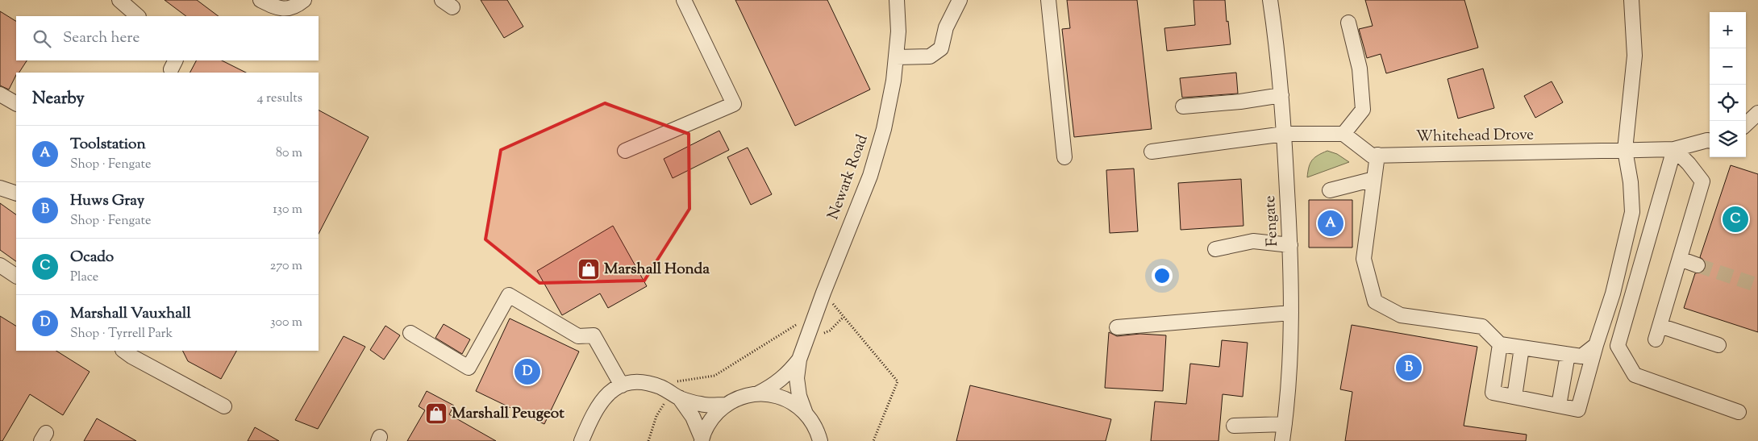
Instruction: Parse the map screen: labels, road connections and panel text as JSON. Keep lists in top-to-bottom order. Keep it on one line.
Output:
{"streets":{"street":["Whitehead Drove","Newark Road","Fengate"]},"places":{"shop":["Marshall Honda","Marshall Peugeot"]},"page":{"map_buttons":["+","−"],"search":"Search here","heading":["Nearby","4 results"],"list":[{"mark":"A","name":"Toolstation","note":"Shop · Fengate","value":"80 m"},{"mark":"B","name":"Huws Gray","note":"Shop · Fengate","value":"130 m"},{"mark":"C","name":"Ocado","note":"Place","value":"270 m"},{"mark":"D","name":"Marshall Vauxhall","note":"Shop · Tyrrell Park","value":"300 m"}],"pins":["C","A","B","D"]}}
